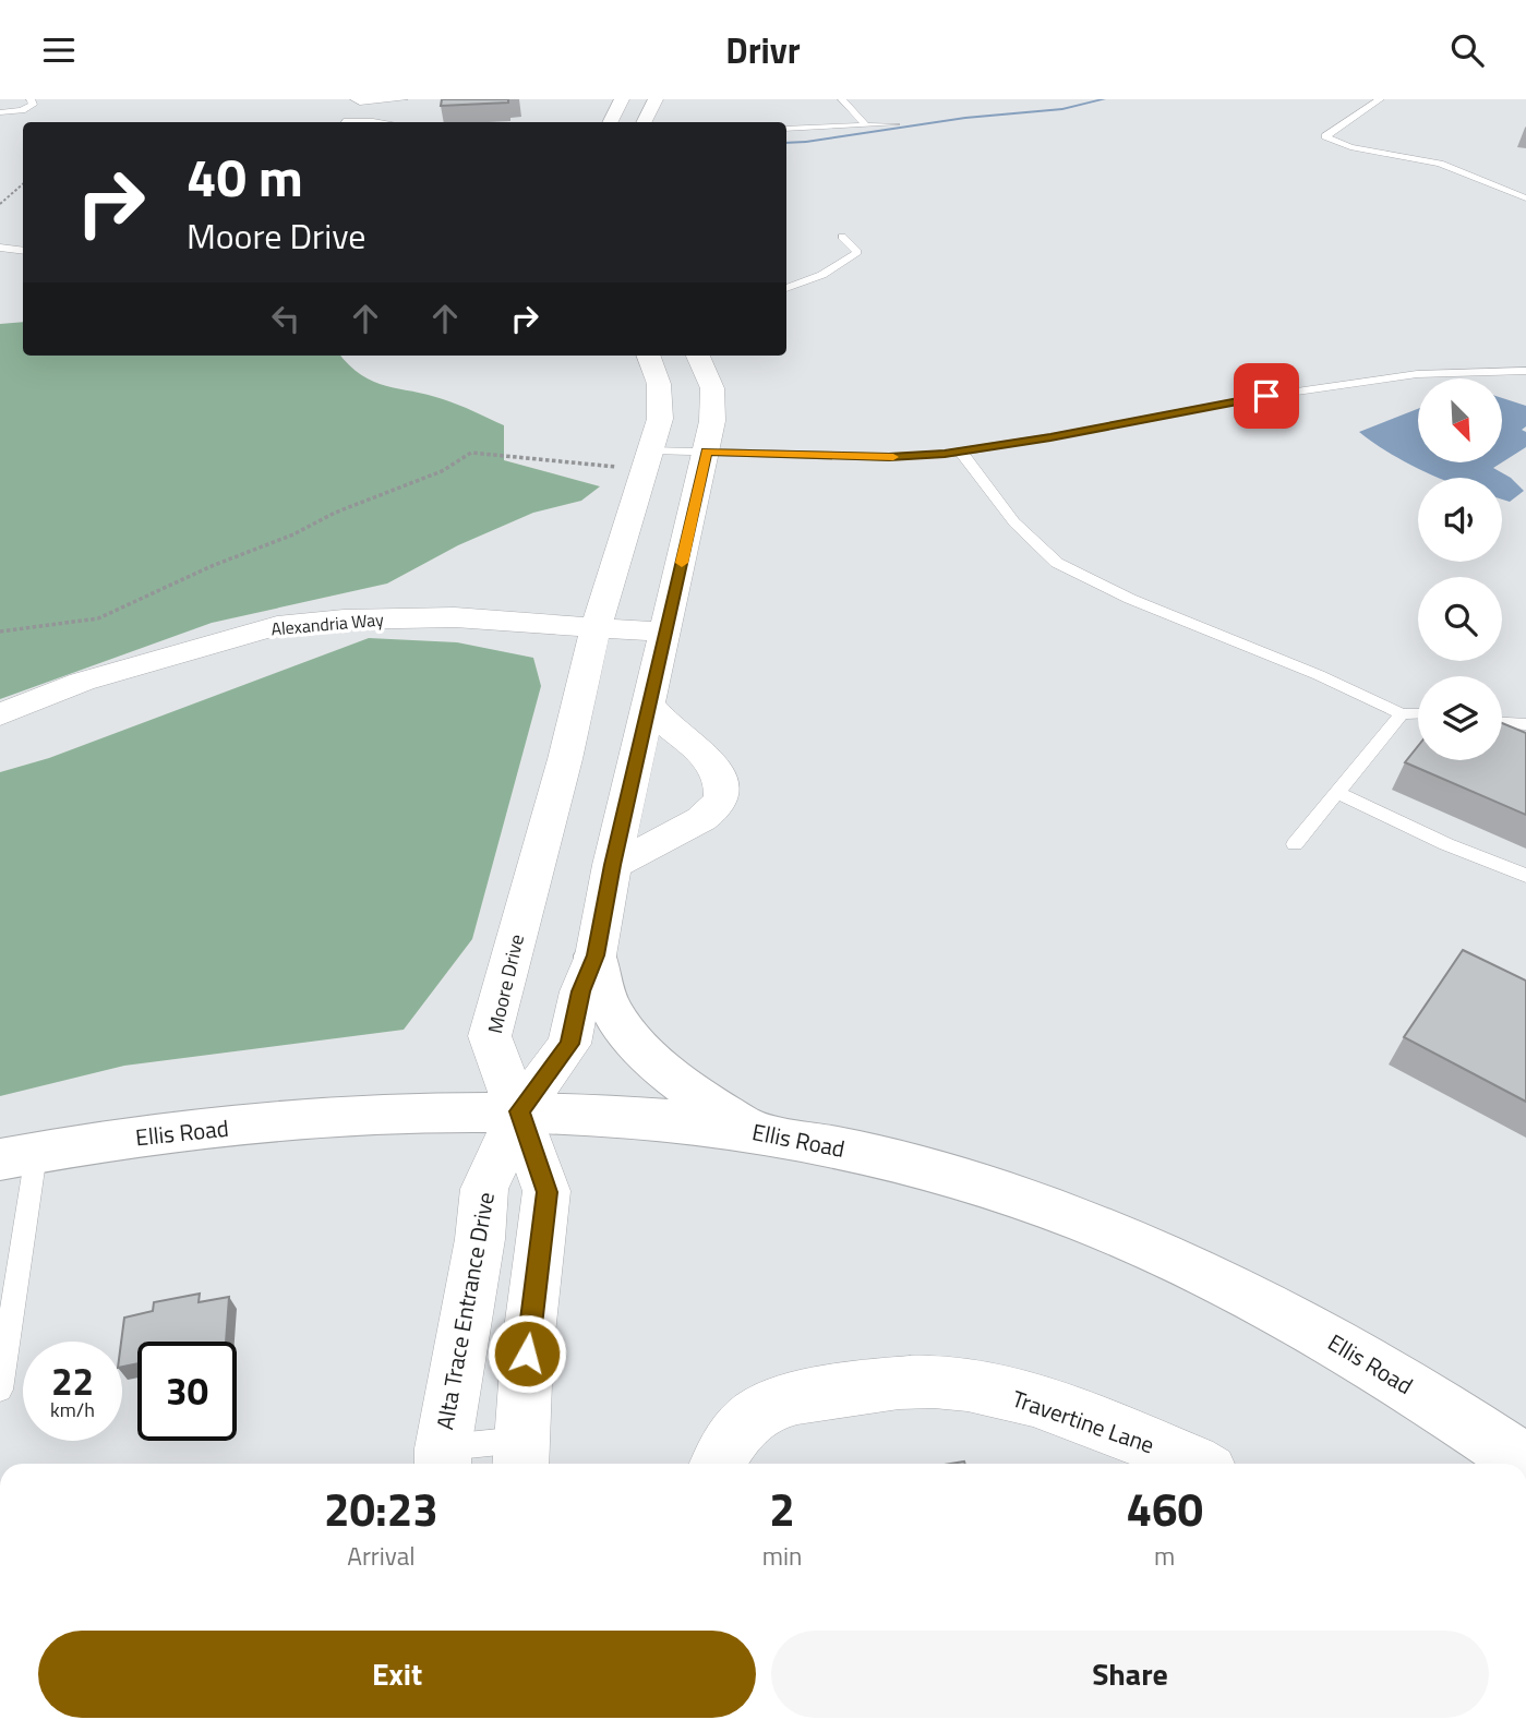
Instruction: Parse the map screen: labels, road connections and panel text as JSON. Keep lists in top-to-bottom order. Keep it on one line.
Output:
{"streets":{"main road":["Ellis Road"],"street":["Alexandria Way","Moore Drive","Alta Trace Entrance Drive","Travertine Lane"]},"crossings":[["Alexandria Way","Moore Drive"],["Moore Drive","Ellis Road"],["Moore Drive","Alta Trace Entrance Drive"],["Ellis Road","Alta Trace Entrance Drive"]],"north":"bottom right","page":{"header":"Drivr","turn":["40 m","Moore Drive"],"speed":"22 km/h","limit":"30","eta":["20:23","Arrival","2","min","460","m"],"buttons":["Exit","Share"]}}
